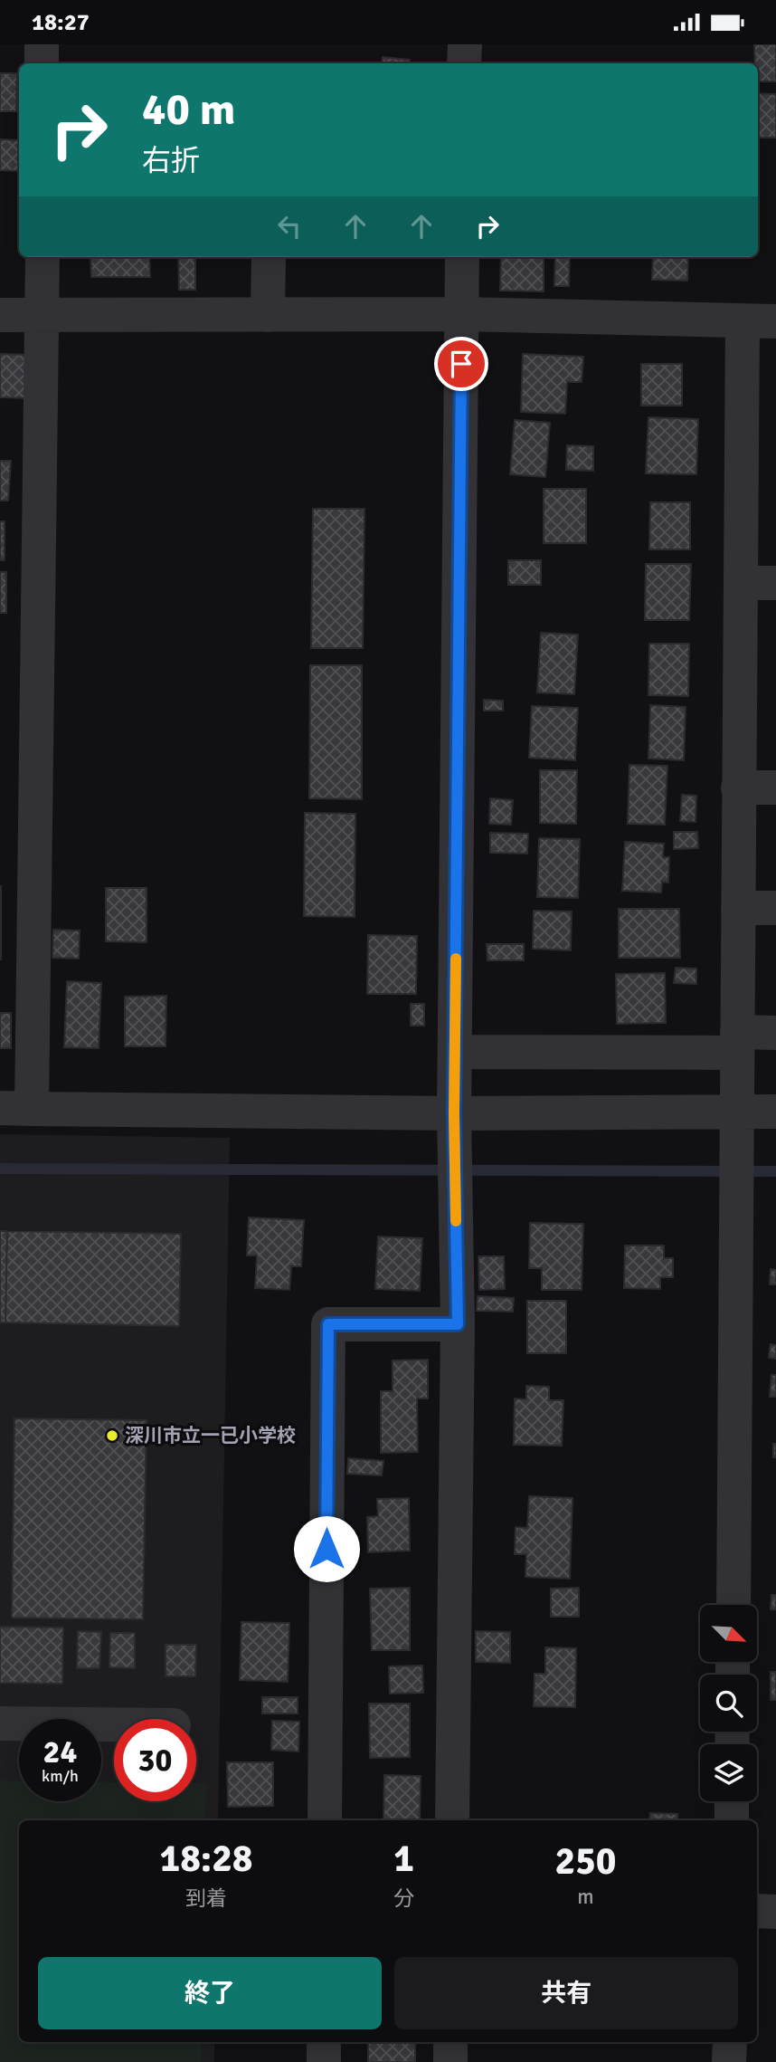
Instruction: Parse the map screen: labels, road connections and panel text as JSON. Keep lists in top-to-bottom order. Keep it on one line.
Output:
{"places":["深川市立一已小学校"],"north":"bottom right","page":{"status":"18:27","turn":["40 m","右折"],"speed":"24 km/h","limit":"30","eta":["18:28","到着","1","分","250","m"],"buttons":["終了","共有"]}}
